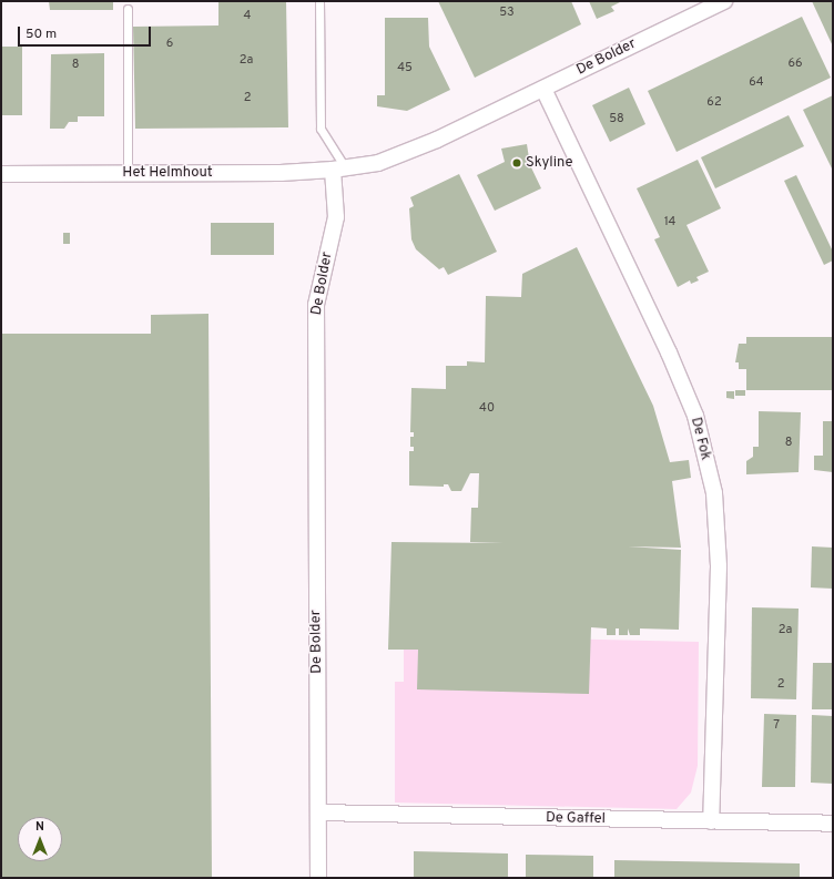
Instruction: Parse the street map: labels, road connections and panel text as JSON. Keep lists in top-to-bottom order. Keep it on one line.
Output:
{"streets":{"street":["De Bolder","Het Helmhout","De Fok","De Gaffel"]},"crossings":[["De Bolder","Het Helmhout"],["De Bolder","De Fok"],["De Bolder","De Gaffel"],["De Fok","De Gaffel"]],"places":["Skyline"],"house_numbers":["53","4","6","2a","66","8","45","64","2","62","58","14","40","8","2a","2","7"],"scale_bar":"50 m","north":"top"}
